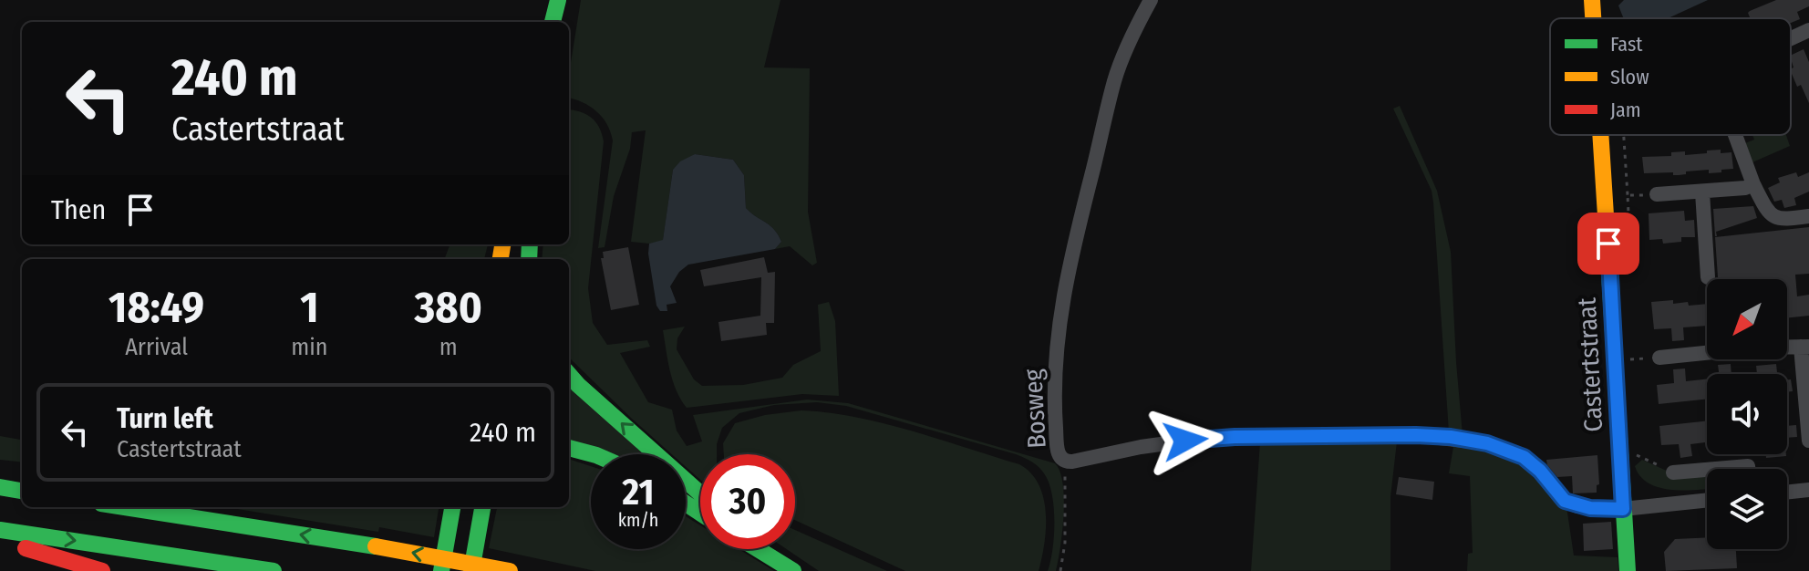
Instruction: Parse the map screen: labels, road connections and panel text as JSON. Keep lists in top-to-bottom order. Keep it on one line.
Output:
{"streets":{"main road":["Castertstraat"],"street":["Bosweg"]},"crossings":[["Castertstraat","Bosweg"]],"legend":["Fast","Slow","Jam"],"north":"bottom left","page":{"turn":["240 m","Castertstraat"],"then":"Then","eta":["18:49","Arrival","1","min","380","m"],"list":[{"name":"Turn left","note":"Castertstraat","value":"240 m"}],"speed":"21 km/h","limit":"30"}}
